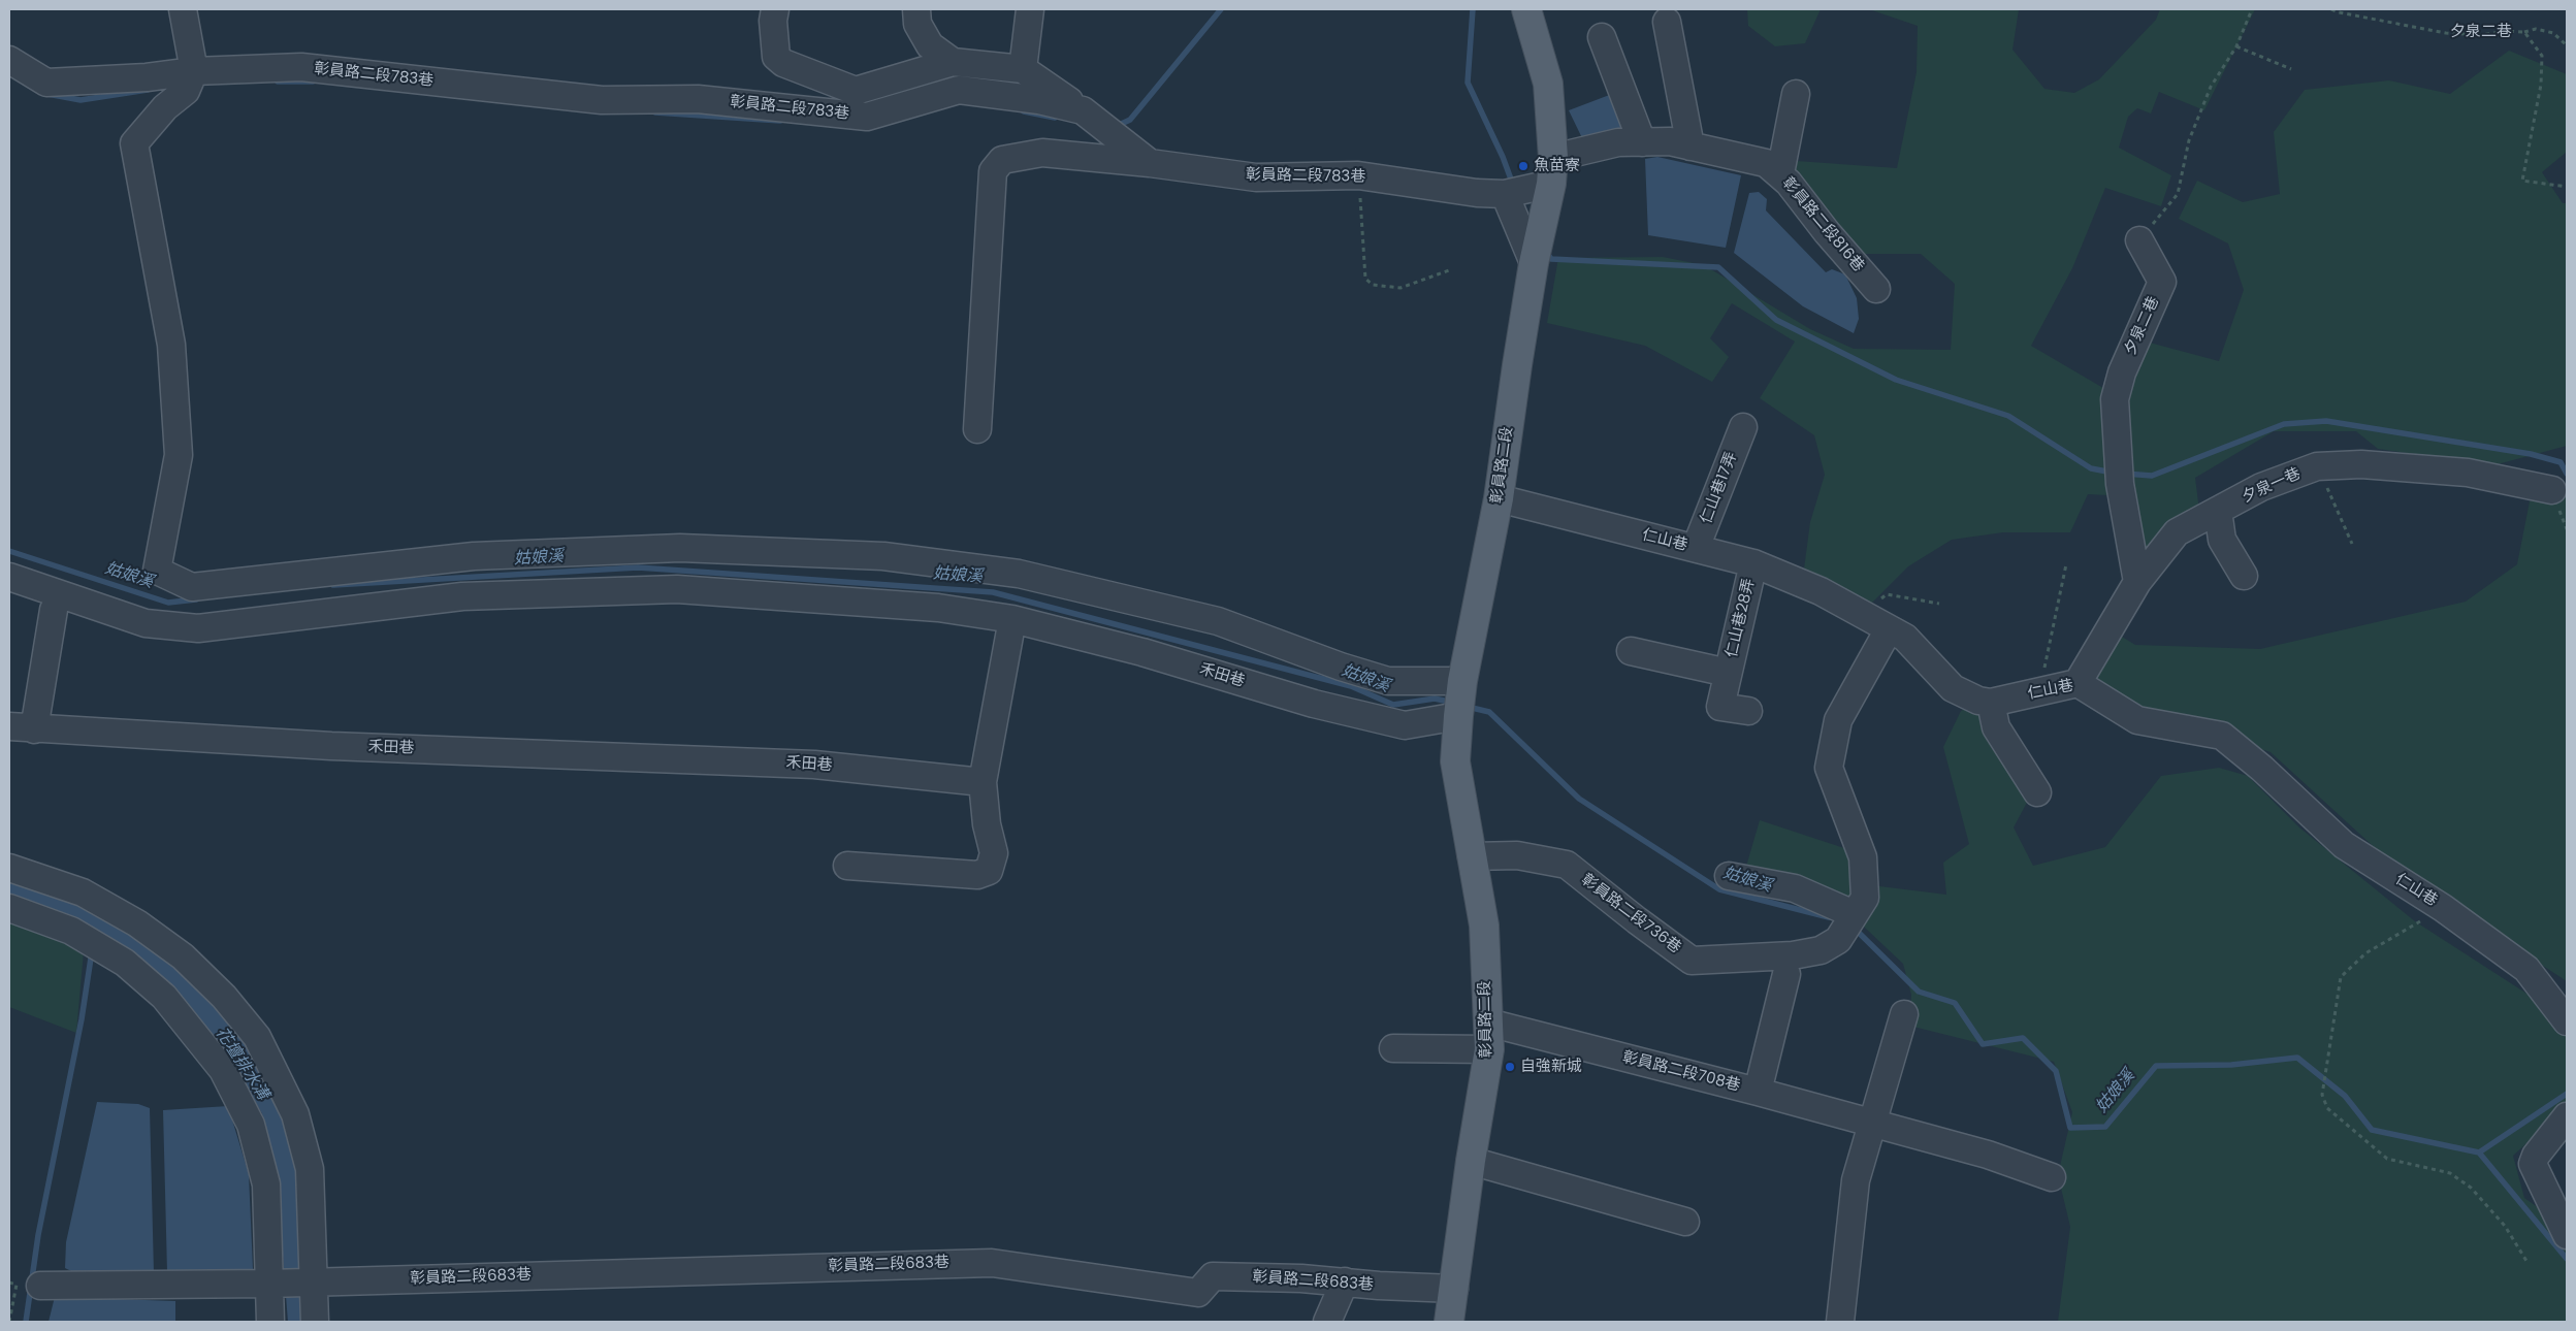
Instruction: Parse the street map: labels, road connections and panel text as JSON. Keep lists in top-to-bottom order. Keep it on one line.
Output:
{"streets":{"main road":["彰員路二段"],"street":["夕泉二巷","彰員路二段783巷","彰員路二段816巷","夕泉一巷","仁山巷17弄","仁山巷","仁山巷28弄","禾田巷","彰員路二段736巷","彰員路二段708巷","彰員路二段683巷"]},"crossings":[["夕泉二巷","夕泉一巷"],["彰員路二段783巷","彰員路二段816巷"],["彰員路二段783巷","彰員路二段"],["彰員路二段816巷","彰員路二段"],["彰員路二段","仁山巷"],["彰員路二段","禾田巷"],["彰員路二段","彰員路二段736巷"],["彰員路二段","彰員路二段708巷"],["彰員路二段","彰員路二段683巷"],["夕泉一巷","仁山巷"],["仁山巷17弄","仁山巷"],["仁山巷","仁山巷28弄"],["仁山巷","彰員路二段736巷"]],"water":["姑娘溪","花壇排水溝"],"places":["魚苗寮","自強新城"]}
